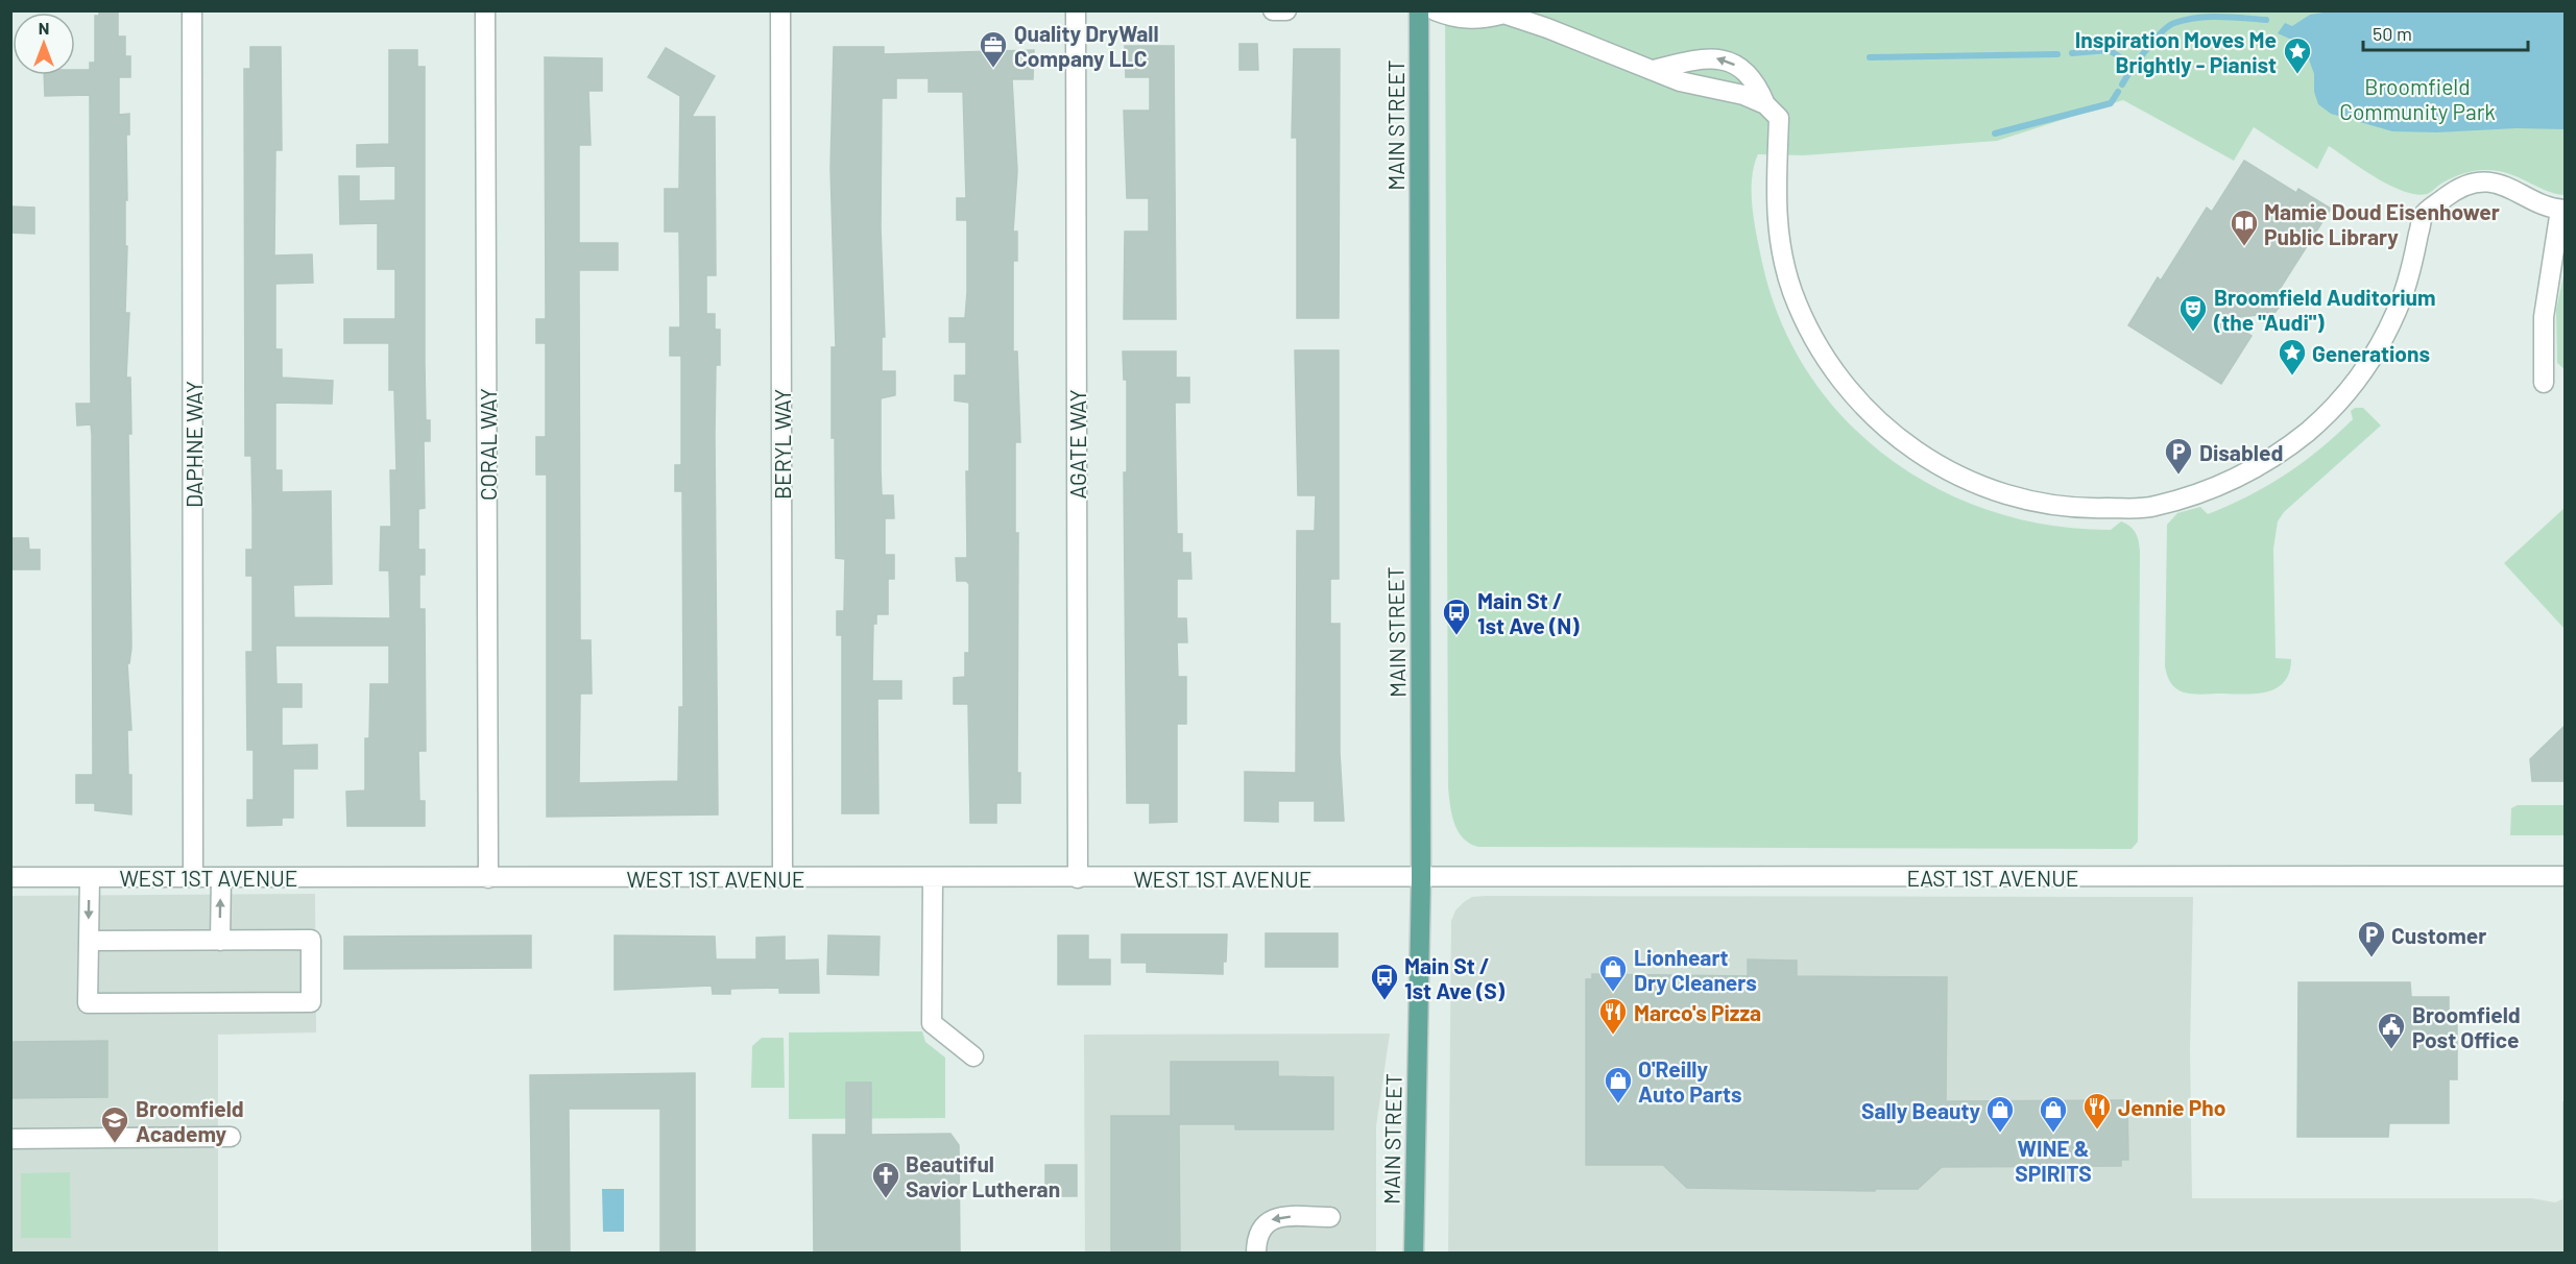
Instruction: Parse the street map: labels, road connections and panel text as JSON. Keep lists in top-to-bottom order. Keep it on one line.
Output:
{"streets":{"main road":["MAIN STREET"],"street":["DAPHNE WAY","CORAL WAY","BERYL WAY","AGATE WAY","WEST 1ST AVENUE","EAST 1ST AVENUE"]},"crossings":[["MAIN STREET","WEST 1ST AVENUE"],["MAIN STREET","EAST 1ST AVENUE"],["DAPHNE WAY","WEST 1ST AVENUE"],["CORAL WAY","WEST 1ST AVENUE"],["BERYL WAY","WEST 1ST AVENUE"],["AGATE WAY","WEST 1ST AVENUE"],["WEST 1ST AVENUE","EAST 1ST AVENUE"]],"parks":["Broomfield Community Park"],"places":{"office":["Quality DryWall Company LLC"],"place":["Inspiration Moves Me Brightly - Pianist","Generations"],"library":["Mamie Doud Eisenhower Public Library"],"theatre":["Broomfield Auditorium (the \"Audi\")"],"parking":["Disabled","Customer"],"bus stop":["Main St / 1st Ave (N)","Main St / 1st Ave (S)"],"shop":["Lionheart Dry Cleaners","O'Reilly Auto Parts","Sally Beauty","WINE & SPIRITS"],"restaurant":["Marco's Pizza","Jennie Pho"],"public building":["Broomfield Post Office"],"school or university":["Broomfield Academy"],"church":["Beautiful Savior Lutheran"]},"scale_bar":"50 m","north":"top"}
